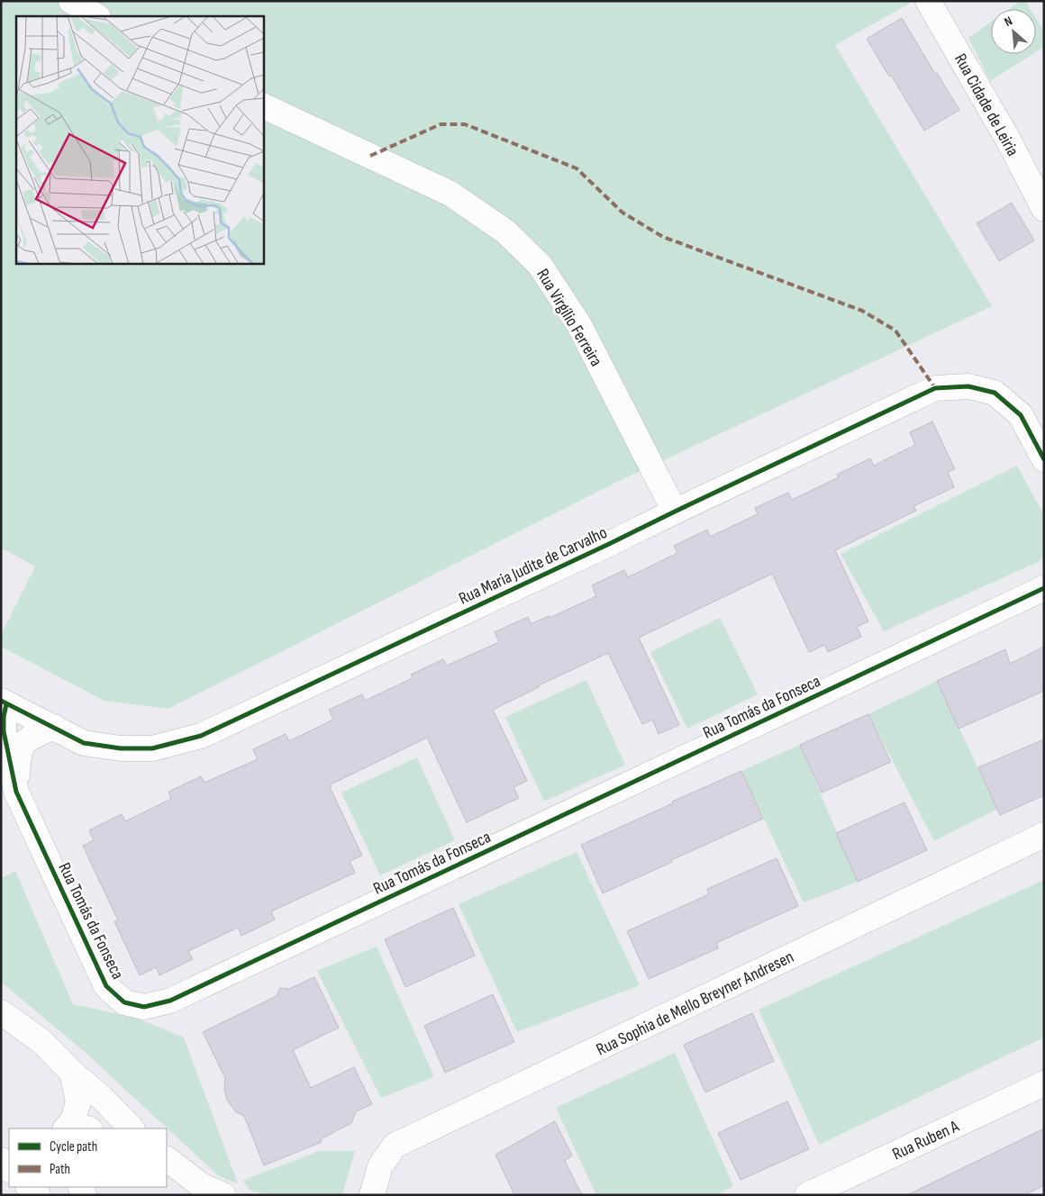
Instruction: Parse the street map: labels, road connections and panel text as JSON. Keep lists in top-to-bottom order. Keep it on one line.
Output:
{"streets":{"street":["Rua Cidade de Leiria","Rua Virgílio Ferreira","Rua Maria Judite de Carvalho","Rua Tomás da Fonseca","Rua Sophia de Mello Breyner Andresen","Rua Ruben A"]},"crossings":[["Rua Virgílio Ferreira","Rua Maria Judite de Carvalho"],["Rua Maria Judite de Carvalho","Rua Tomás da Fonseca"]],"legend":["Cycle path","Path"],"north":"top left"}
